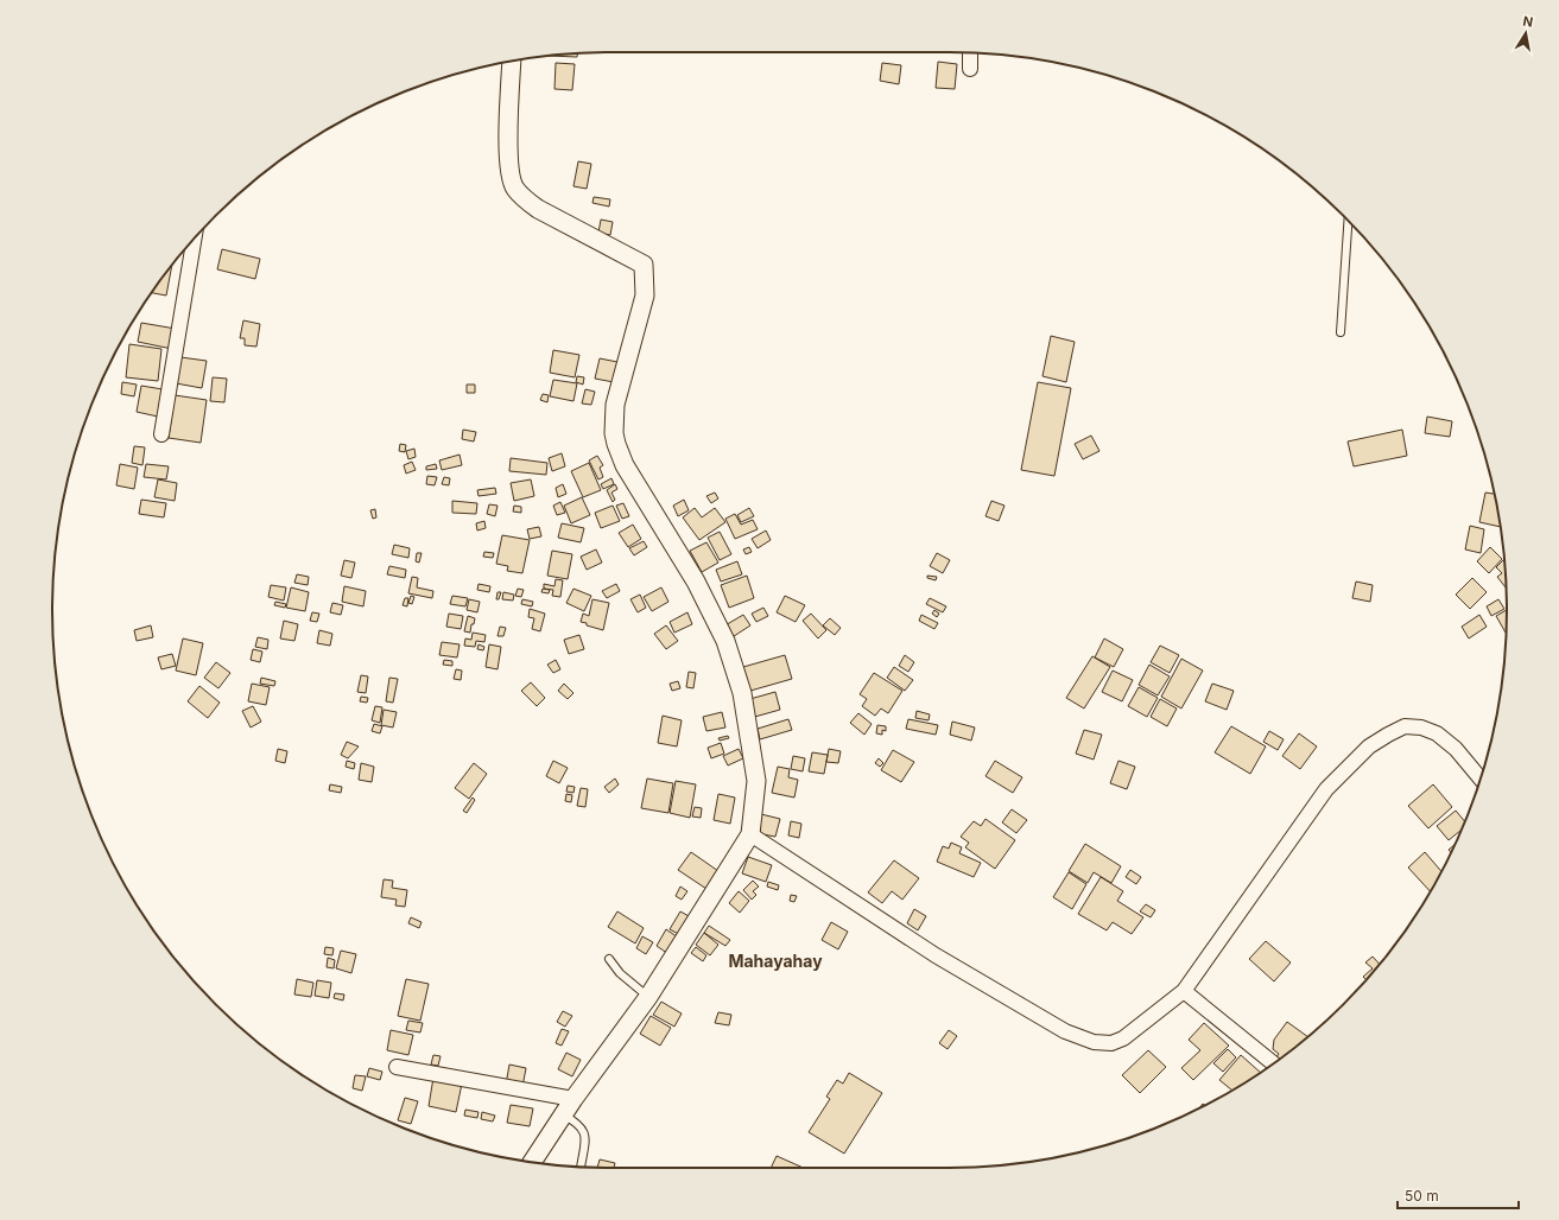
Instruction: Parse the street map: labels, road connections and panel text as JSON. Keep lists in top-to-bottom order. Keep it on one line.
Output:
{"districts":["Mahayahay"],"scale_bar":"50 m","north":"top"}
